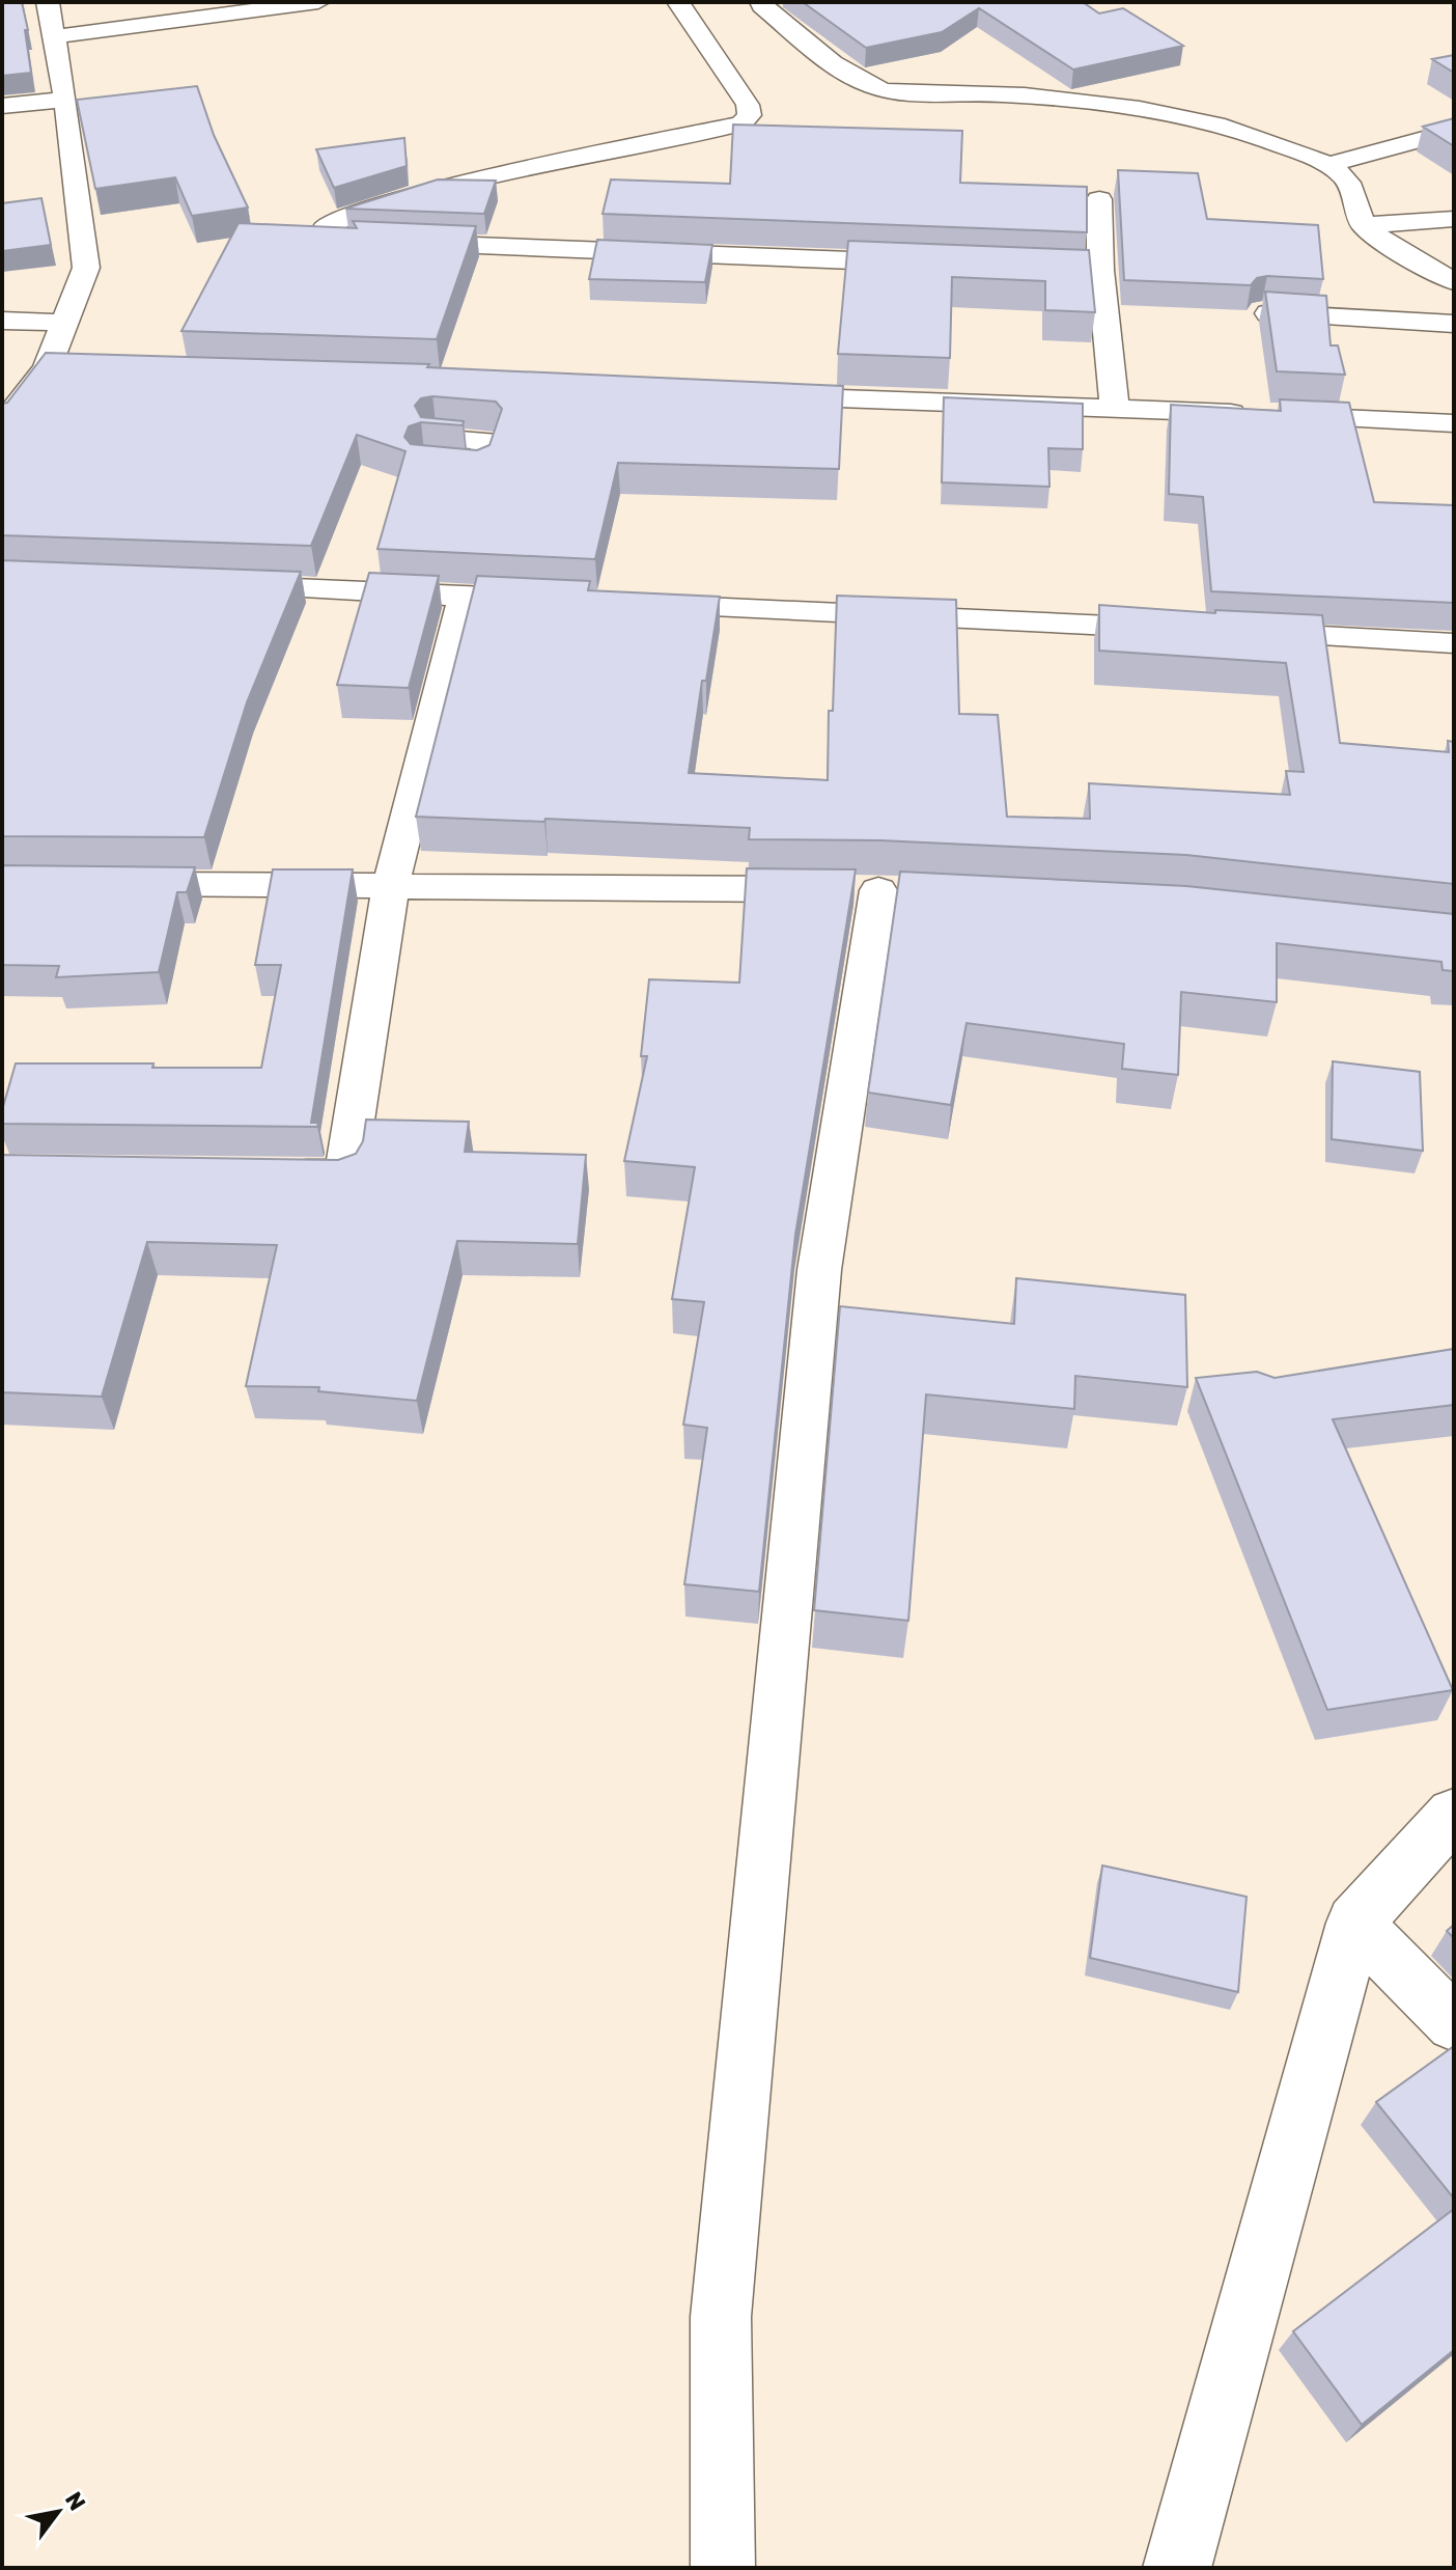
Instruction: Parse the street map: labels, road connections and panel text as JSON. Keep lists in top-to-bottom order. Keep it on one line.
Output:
{"north":"top right"}
